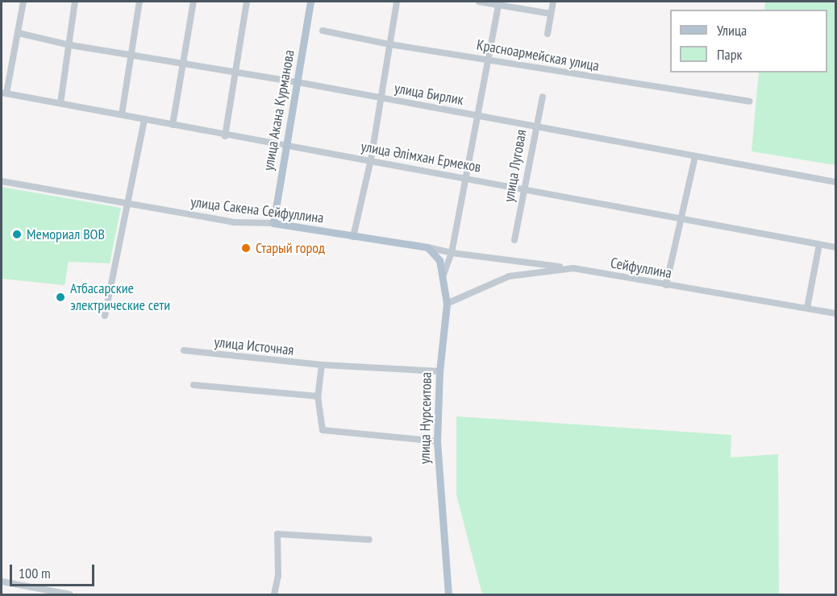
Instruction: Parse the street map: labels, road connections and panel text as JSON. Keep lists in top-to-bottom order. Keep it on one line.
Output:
{"streets":{"main road":["улица Акана Курманова","улица Сакена Сейфуллина","улица Нурсеитова"],"street":["Красноармейская улица","улица Бирлик","улица Әлімхан Ермеков","улица Луговая","Сейфуллина","улица Источная"]},"crossings":[["улица Бирлик","улица Акана Курманова"],["улица Бирлик","улица Луговая"],["улица Акана Курманова","улица Әлімхан Ермеков"],["улица Акана Курманова","улица Сакена Сейфуллина"],["улица Әлімхан Ермеков","улица Луговая"],["улица Сакена Сейфуллина","Сейфуллина"],["улица Сакена Сейфуллина","улица Нурсеитова"],["Сейфуллина","улица Нурсеитова"],["улица Источная","улица Нурсеитова"]],"places":["Мемориал ВОВ","Старый город","Атбасарские электрические сети"],"legend":["Улица","Парк"],"scale_bar":"100 m"}
